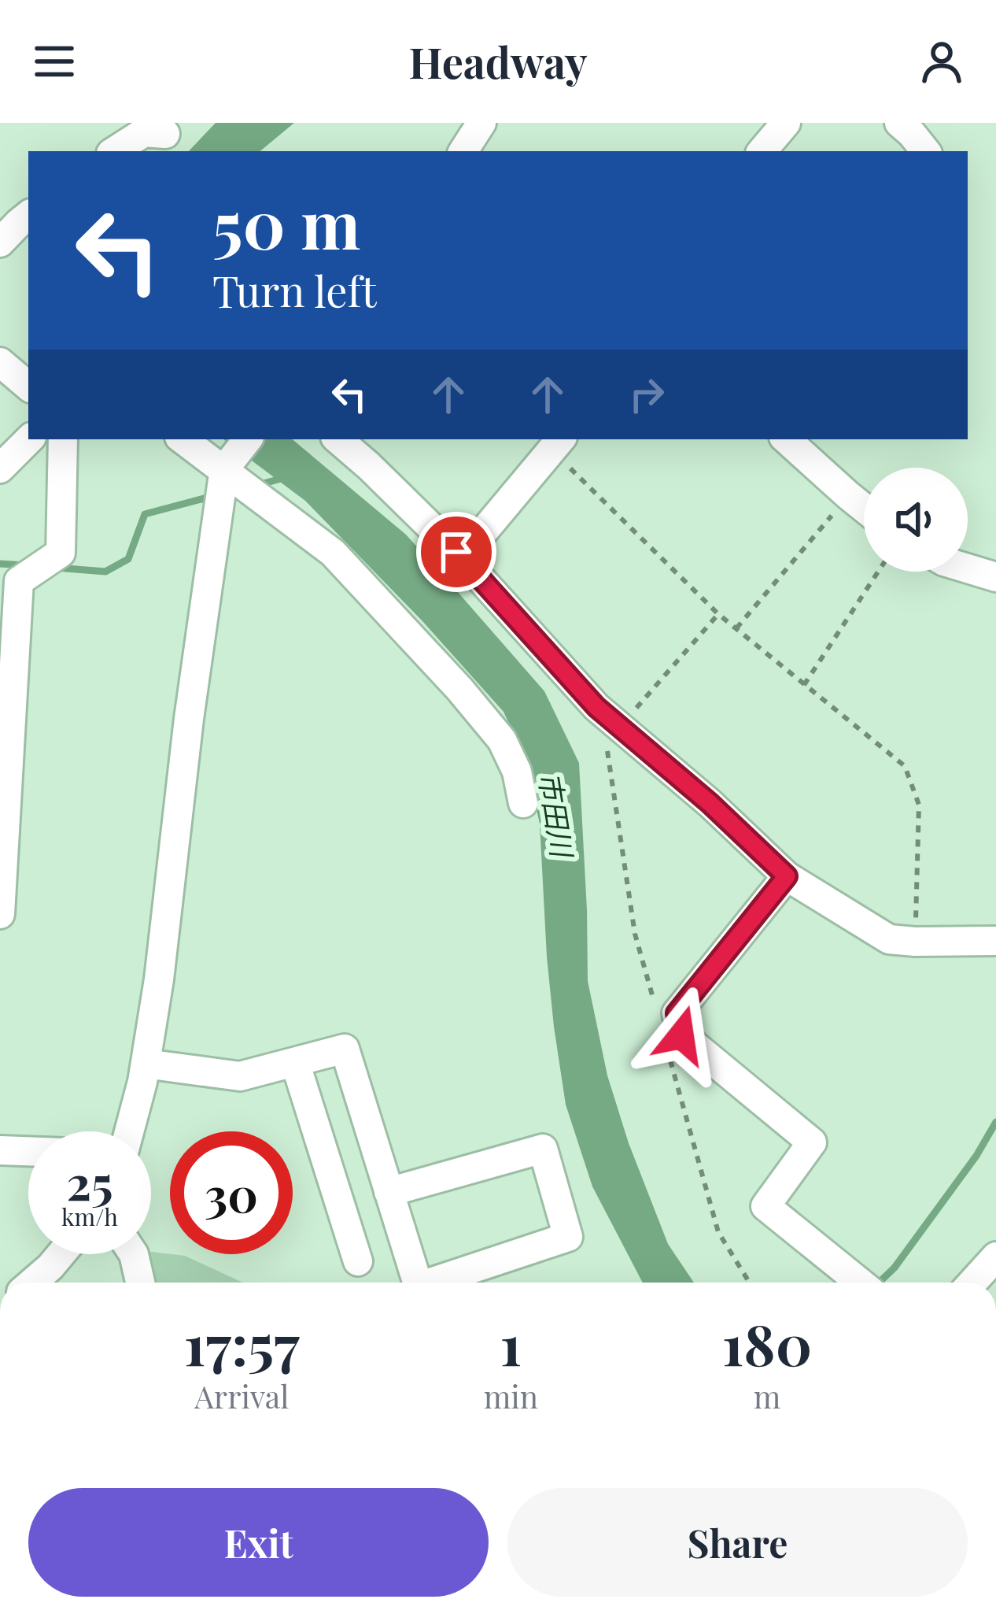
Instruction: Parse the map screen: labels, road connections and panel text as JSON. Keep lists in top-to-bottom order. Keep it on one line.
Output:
{"water":["市田川"],"page":{"header":"Headway","turn":["50 m","Turn left"],"speed":"25 km/h","limit":"30","eta":["17:57","Arrival","1","min","180","m"],"buttons":["Exit","Share"]}}
